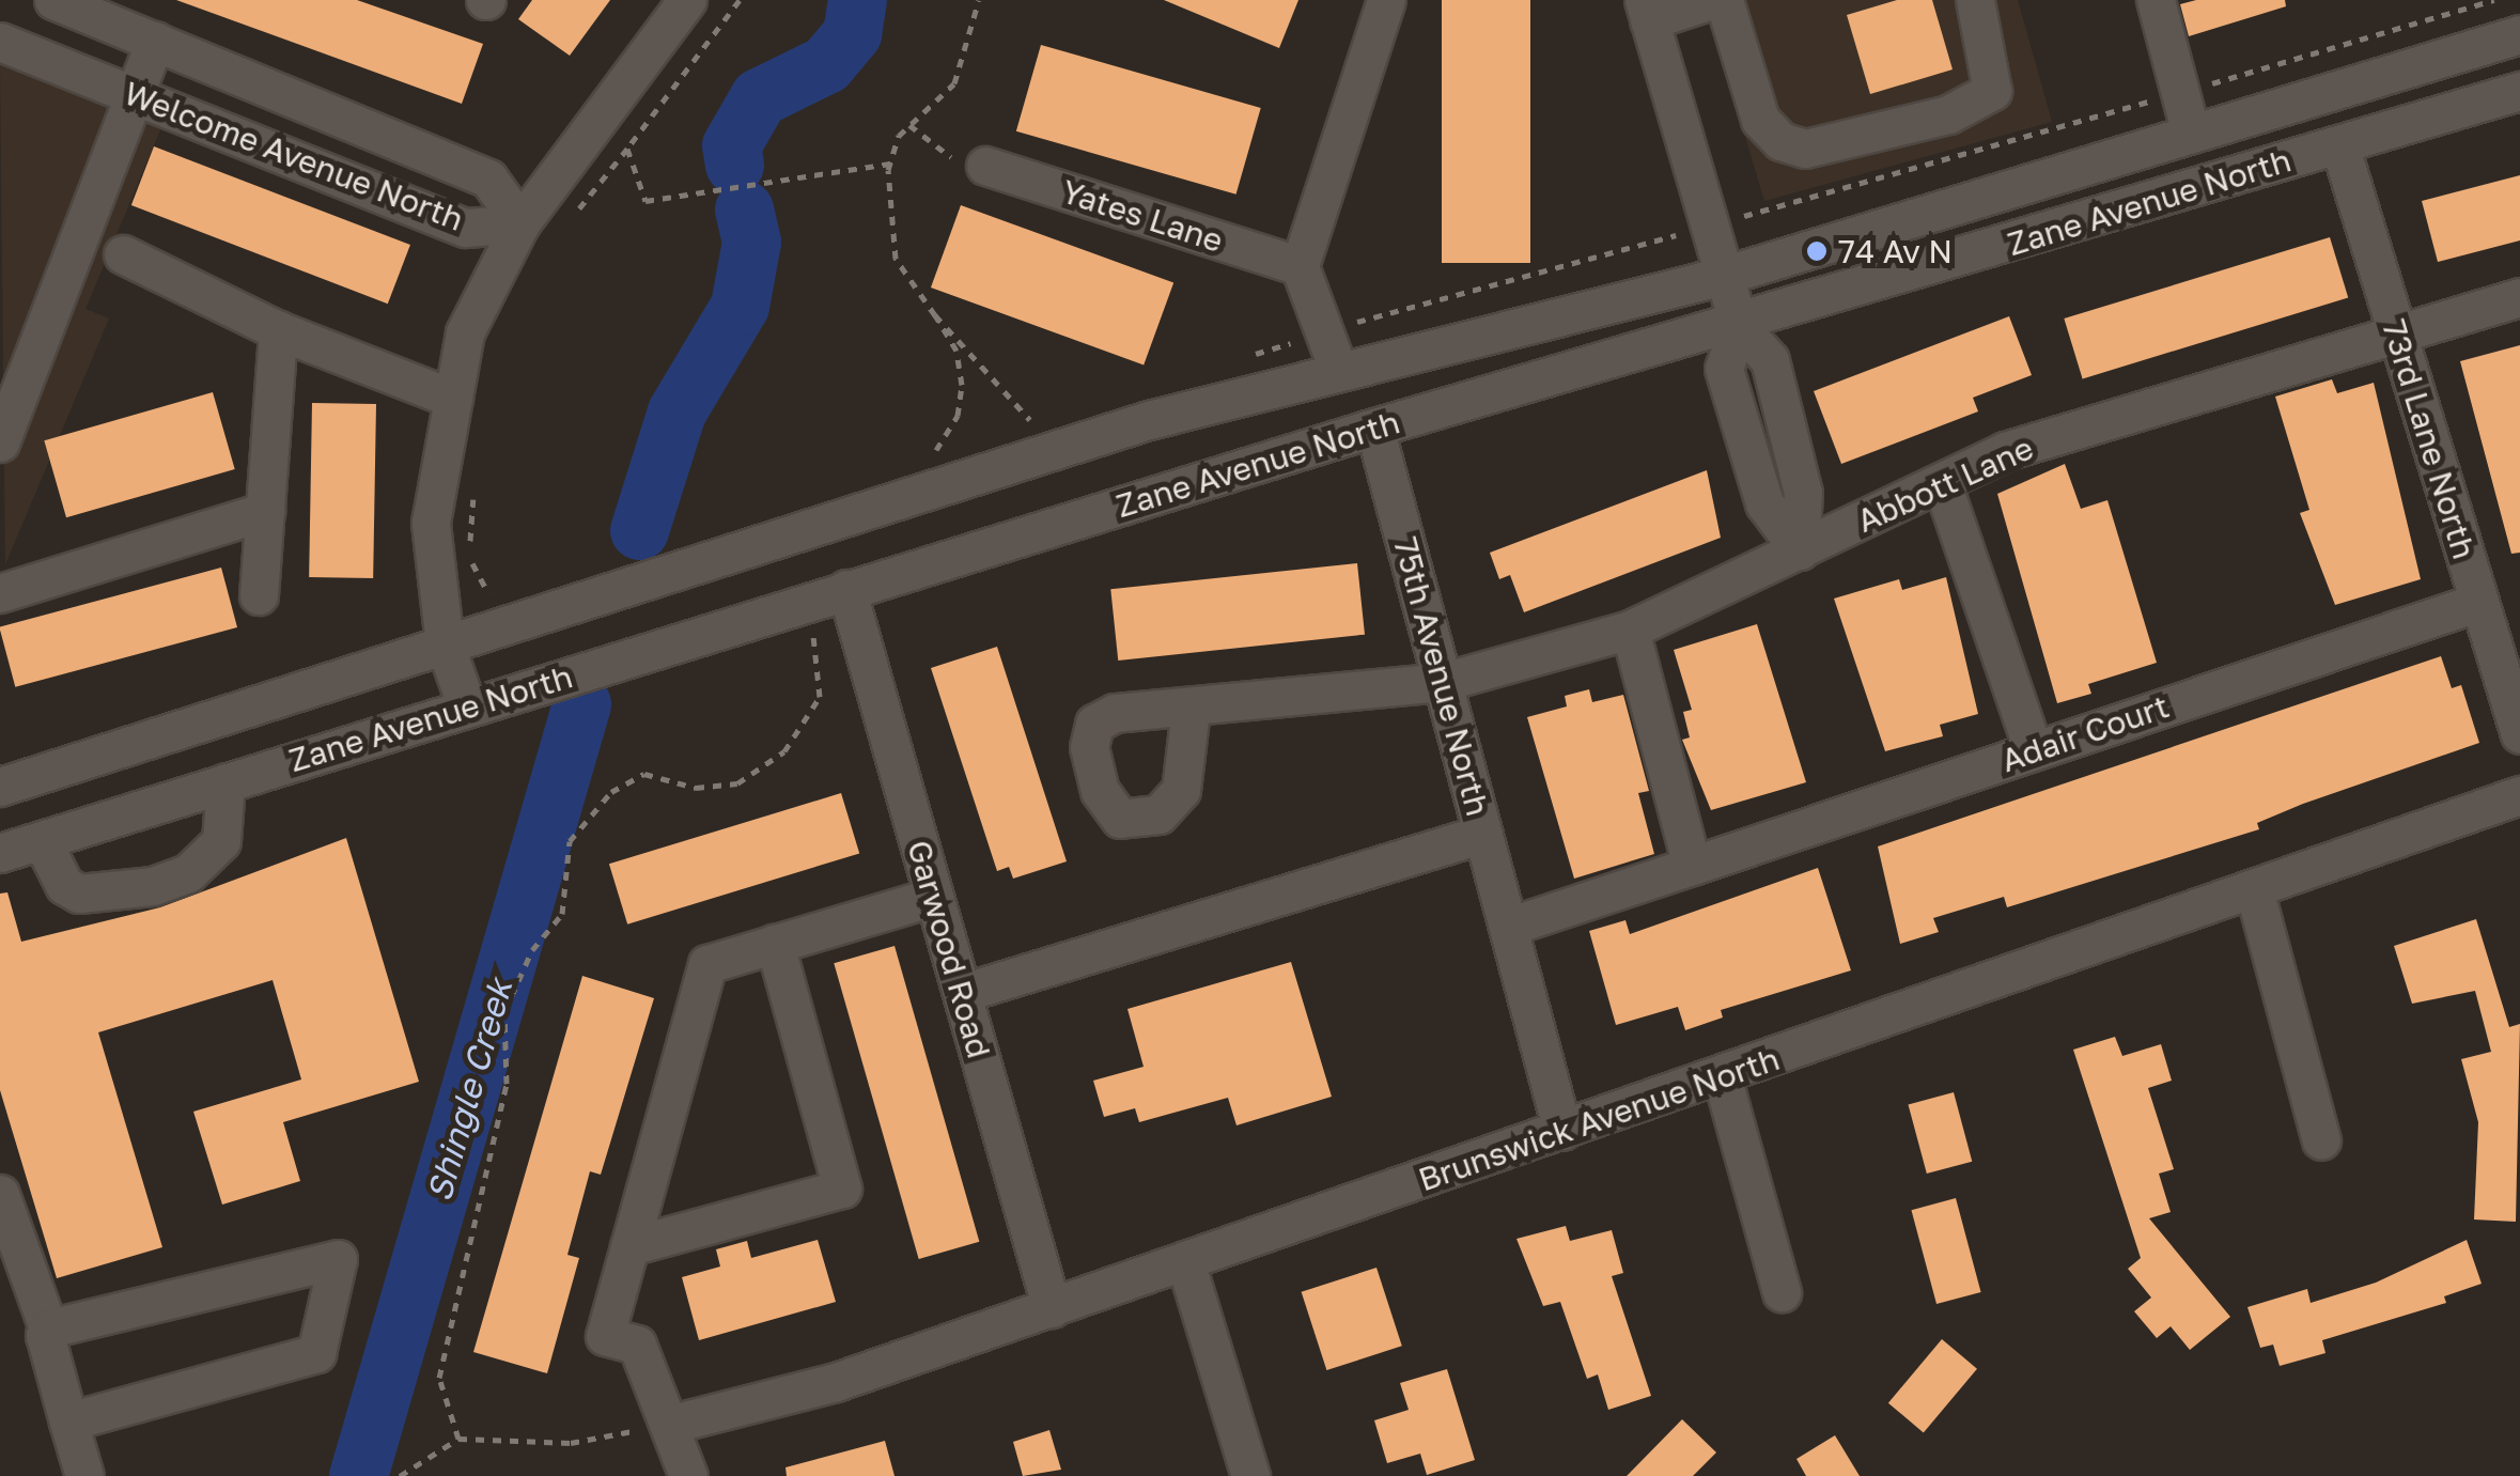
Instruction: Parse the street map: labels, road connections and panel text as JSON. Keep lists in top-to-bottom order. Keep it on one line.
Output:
{"streets":{"street":["Welcome Avenue North","Zane Avenue North","Yates Lane","73rd Lane North","Abbott Lane","75th Avenue North","Adair Court","Garwood Road","Brunswick Avenue North"]},"crossings":[["Zane Avenue North","73rd Lane North"],["Zane Avenue North","75th Avenue North"],["Zane Avenue North","Garwood Road"],["73rd Lane North","Abbott Lane"],["73rd Lane North","Adair Court"],["Abbott Lane","75th Avenue North"],["75th Avenue North","Brunswick Avenue North"],["Garwood Road","Brunswick Avenue North"]],"water":["Shingle Creek"],"places":["74 Av N"]}
